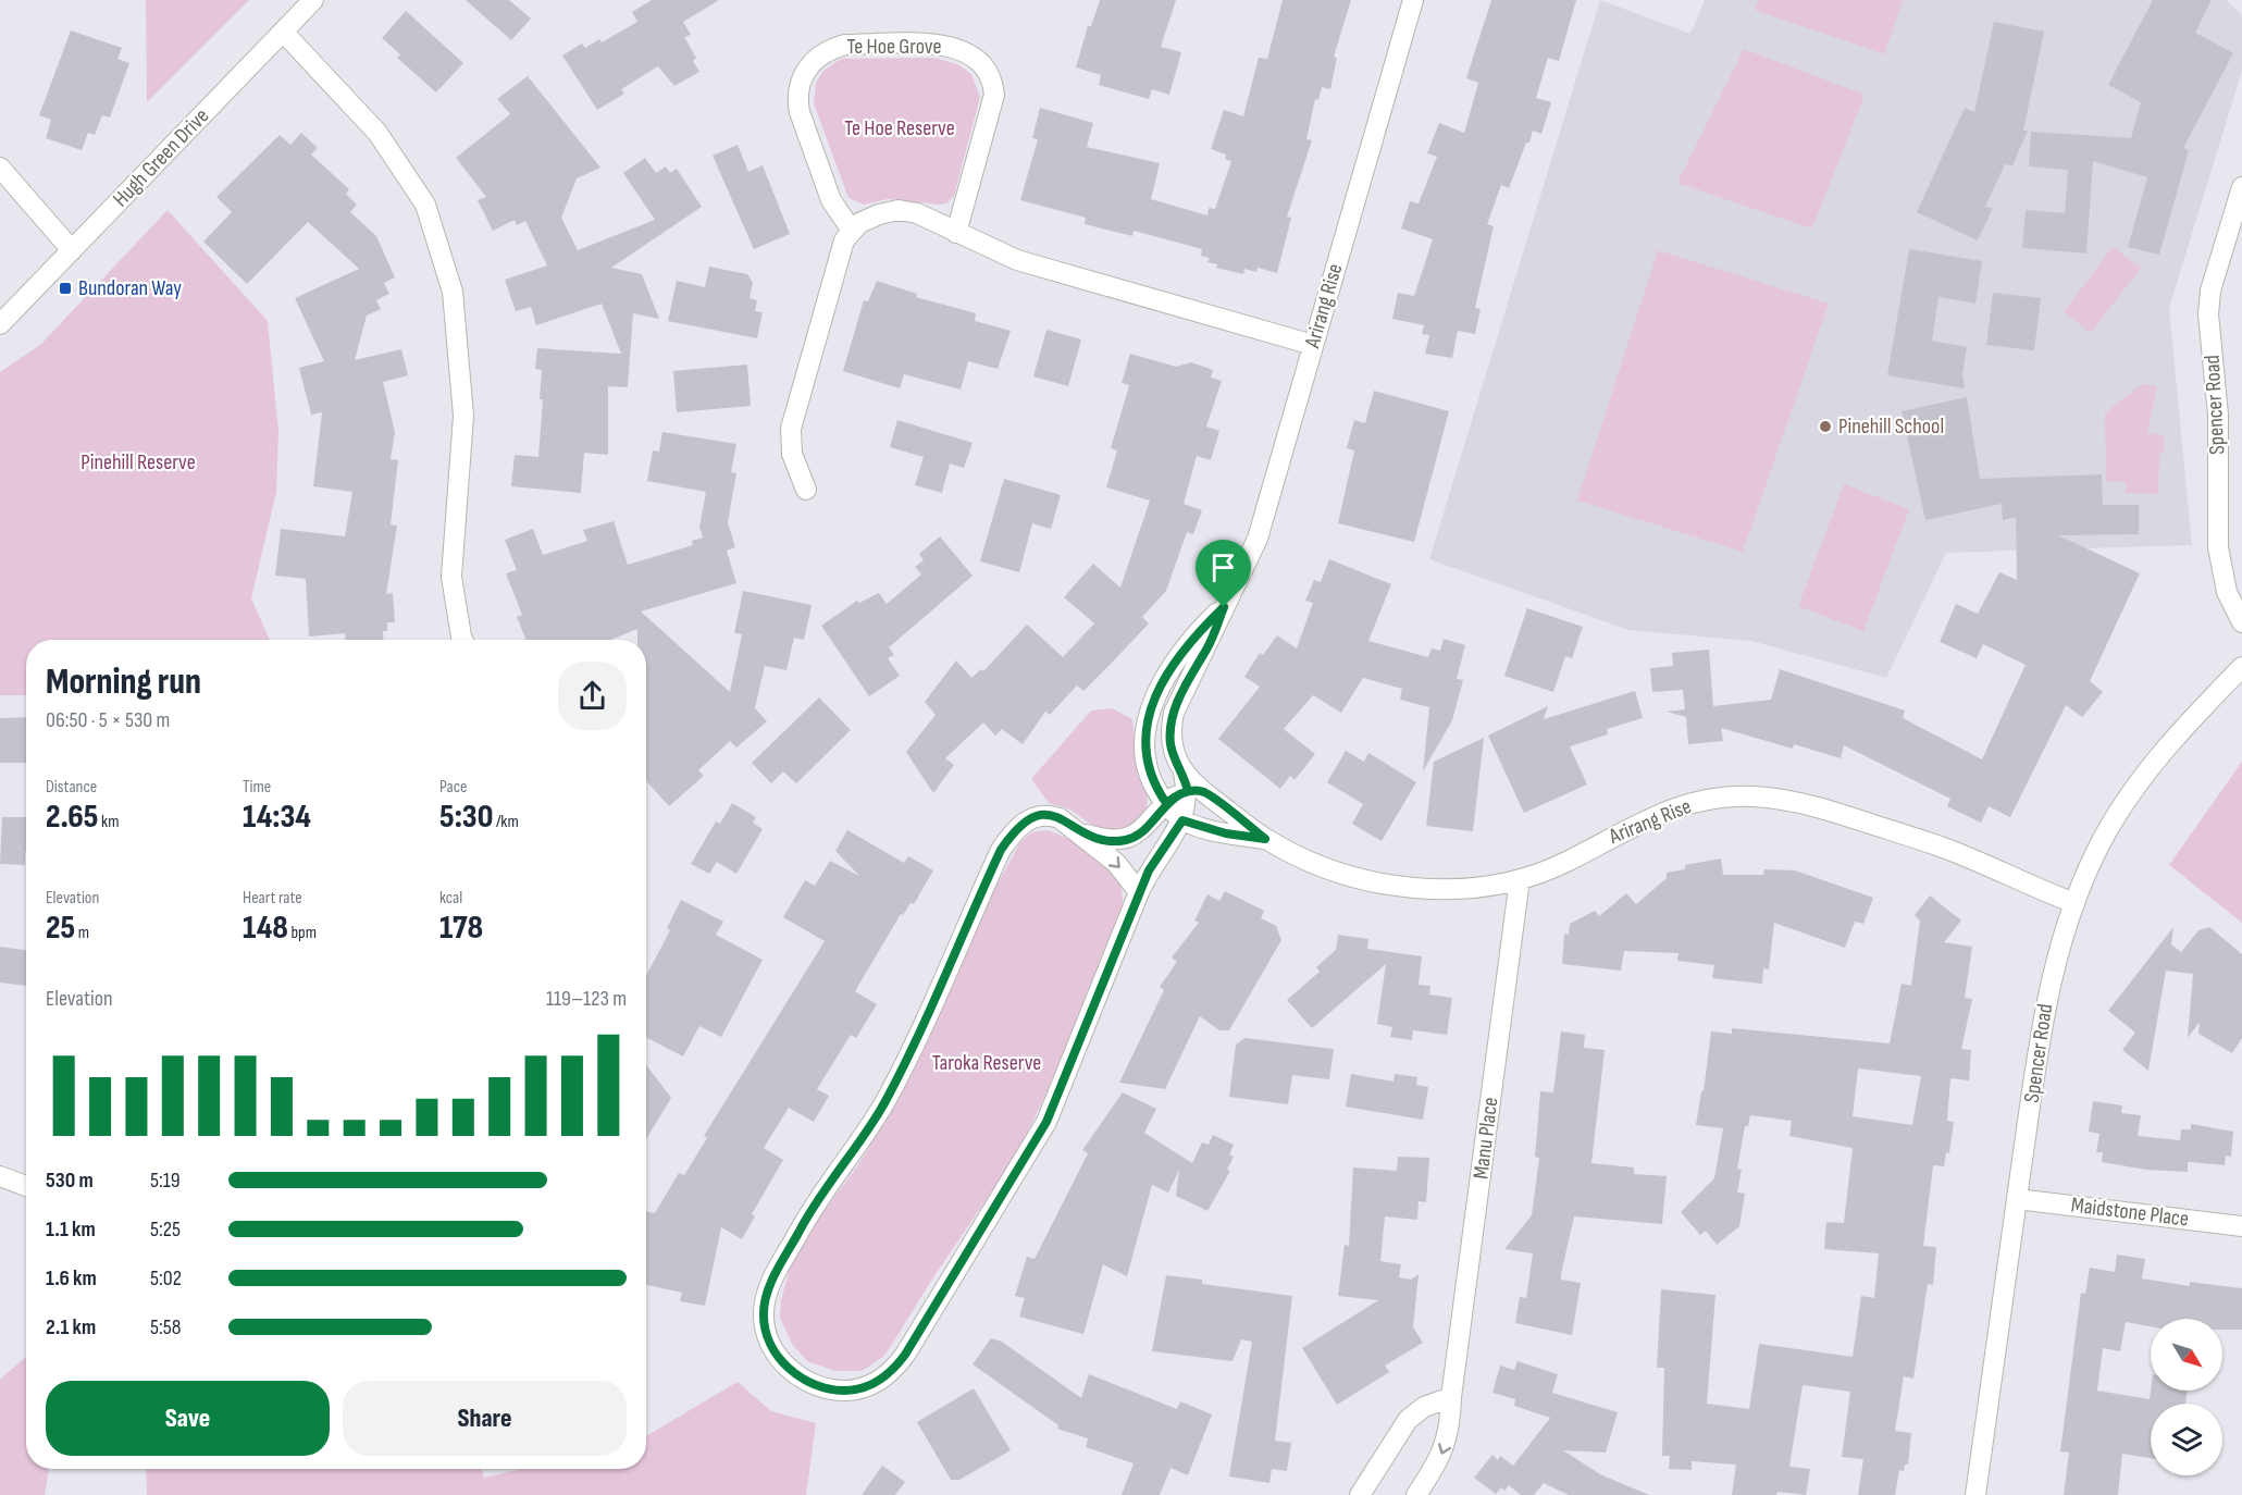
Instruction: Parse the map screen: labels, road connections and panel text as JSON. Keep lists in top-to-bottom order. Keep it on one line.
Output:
{"streets":{"street":["Te Hoe Grove","Hugh Green Drive","Arirang Rise","Spencer Road","Manu Place","Maidstone Place"]},"crossings":[["Arirang Rise","Spencer Road"],["Arirang Rise","Manu Place"],["Spencer Road","Maidstone Place"]],"parks":["Te Hoe Reserve","Pinehill Reserve","Taroka Reserve"],"places":{"transit":["Bundoran Way"],"other":["Pinehill School"]},"north":"bottom right","page":{"heading":["Morning run","06:50 · 5 × 530 m"],"stats":[["Distance","2.65 km"],["Time","14:34"],["Pace","5:30 /km"],["Elevation","25 m"],["Heart rate","148 bpm"],["kcal","178"]],"chart":["Elevation","119–123 m"],"list":[{"name":"530 m","note":"5:19"},{"name":"1.1 km","note":"5:25"},{"name":"1.6 km","note":"5:02"},{"name":"2.1 km","note":"5:58"}],"buttons":["Save","Share"]}}
